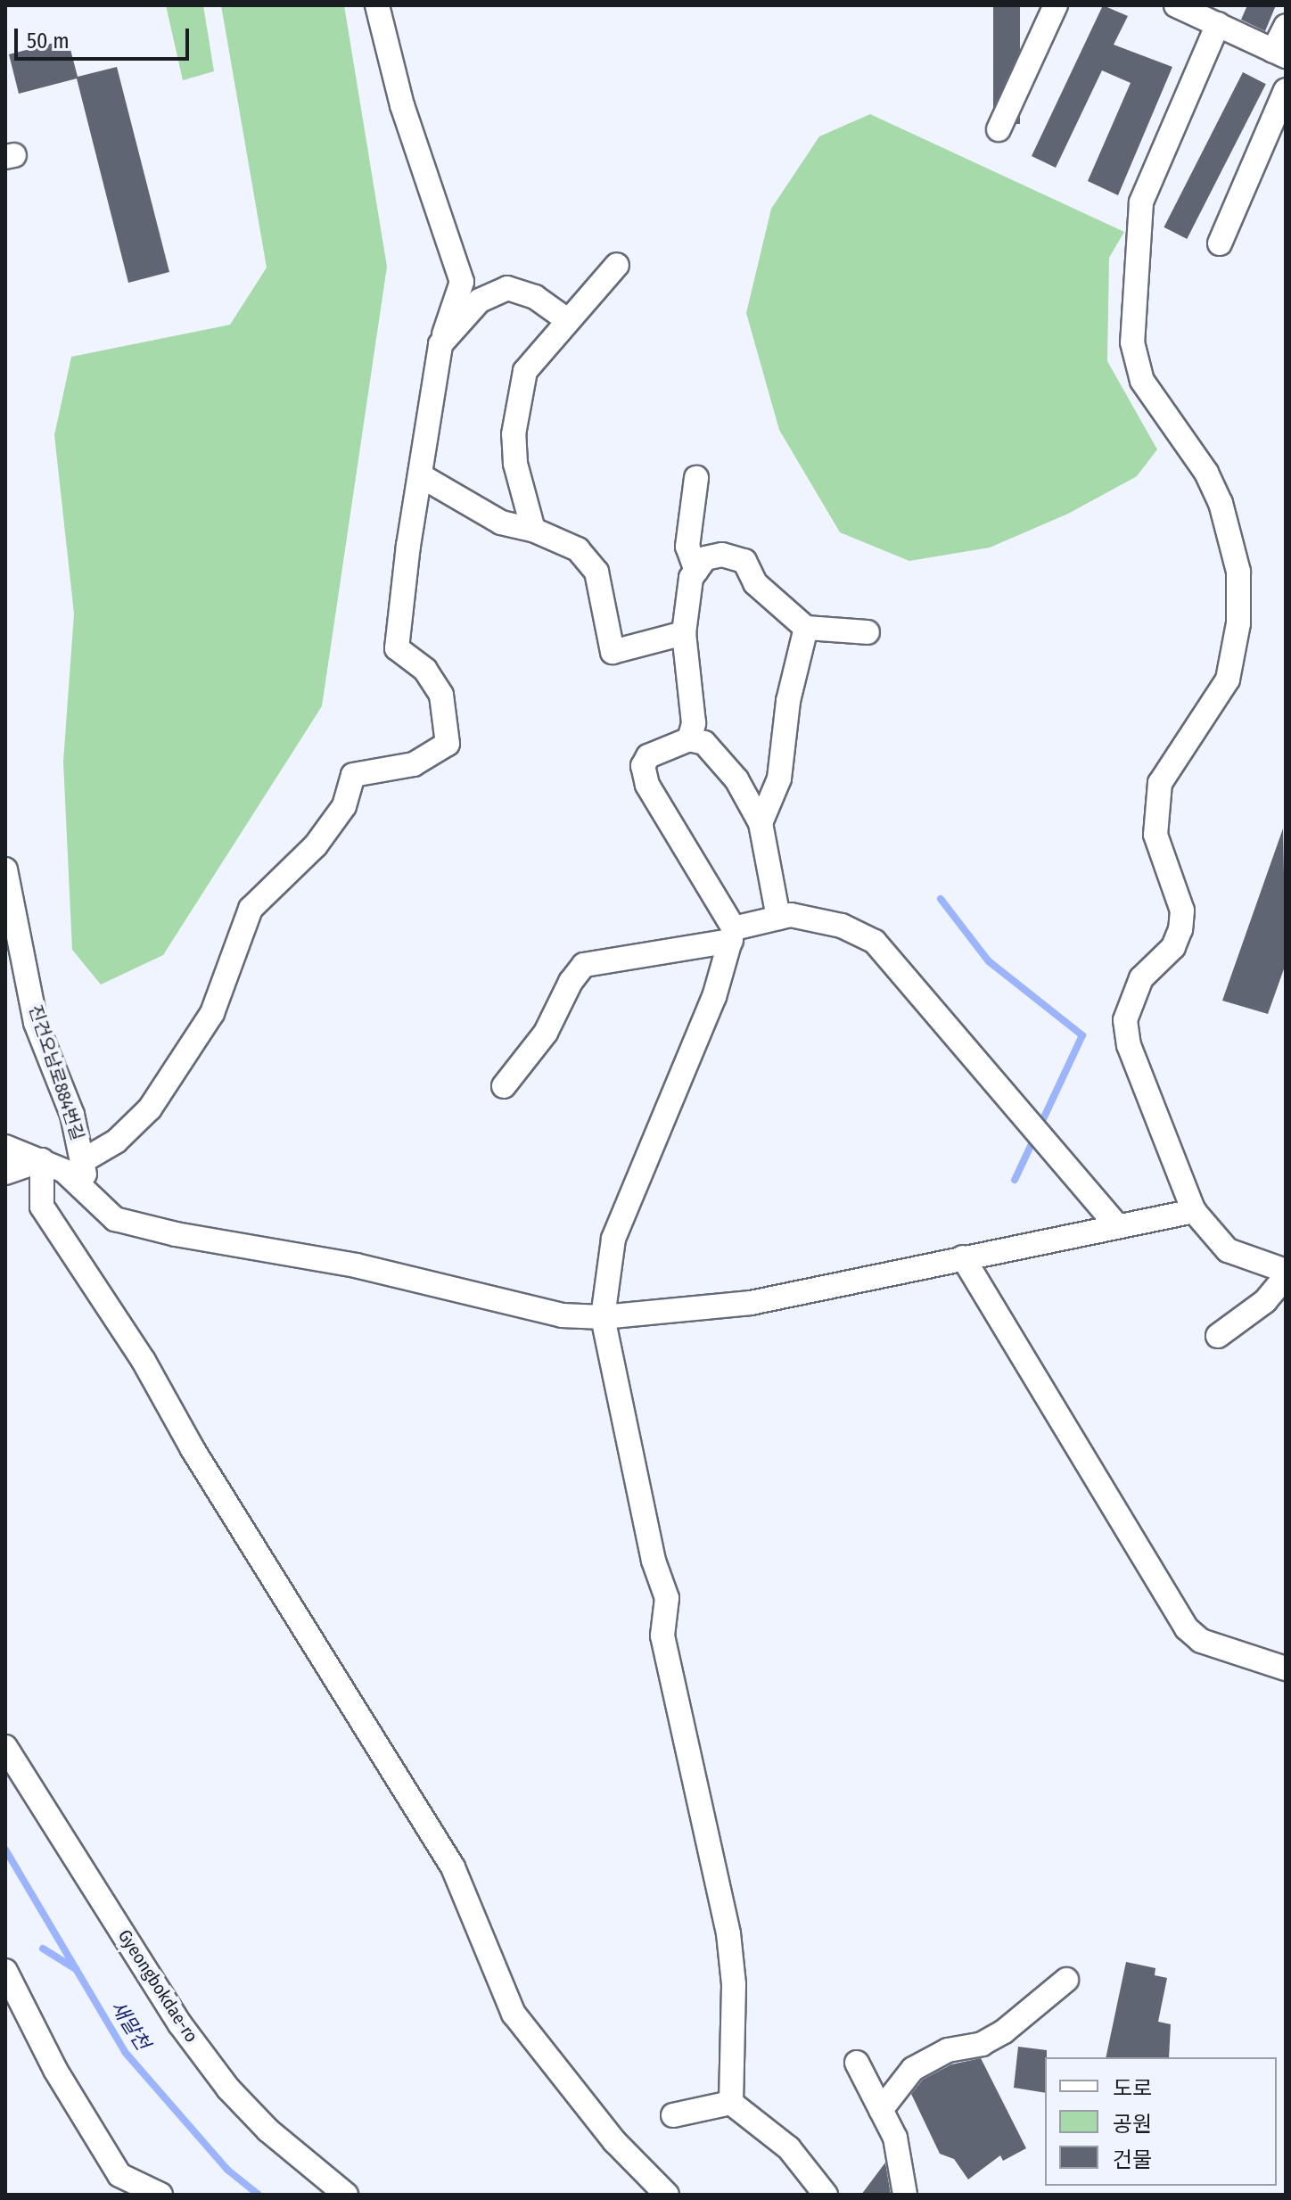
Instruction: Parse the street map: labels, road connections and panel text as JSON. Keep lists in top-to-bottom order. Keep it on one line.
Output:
{"streets":{"street":["진건오남로884번길","Gyeongbokdae-ro"]},"water":["새말천"],"legend":["도로","공원","건물"],"scale_bar":"50 m"}
